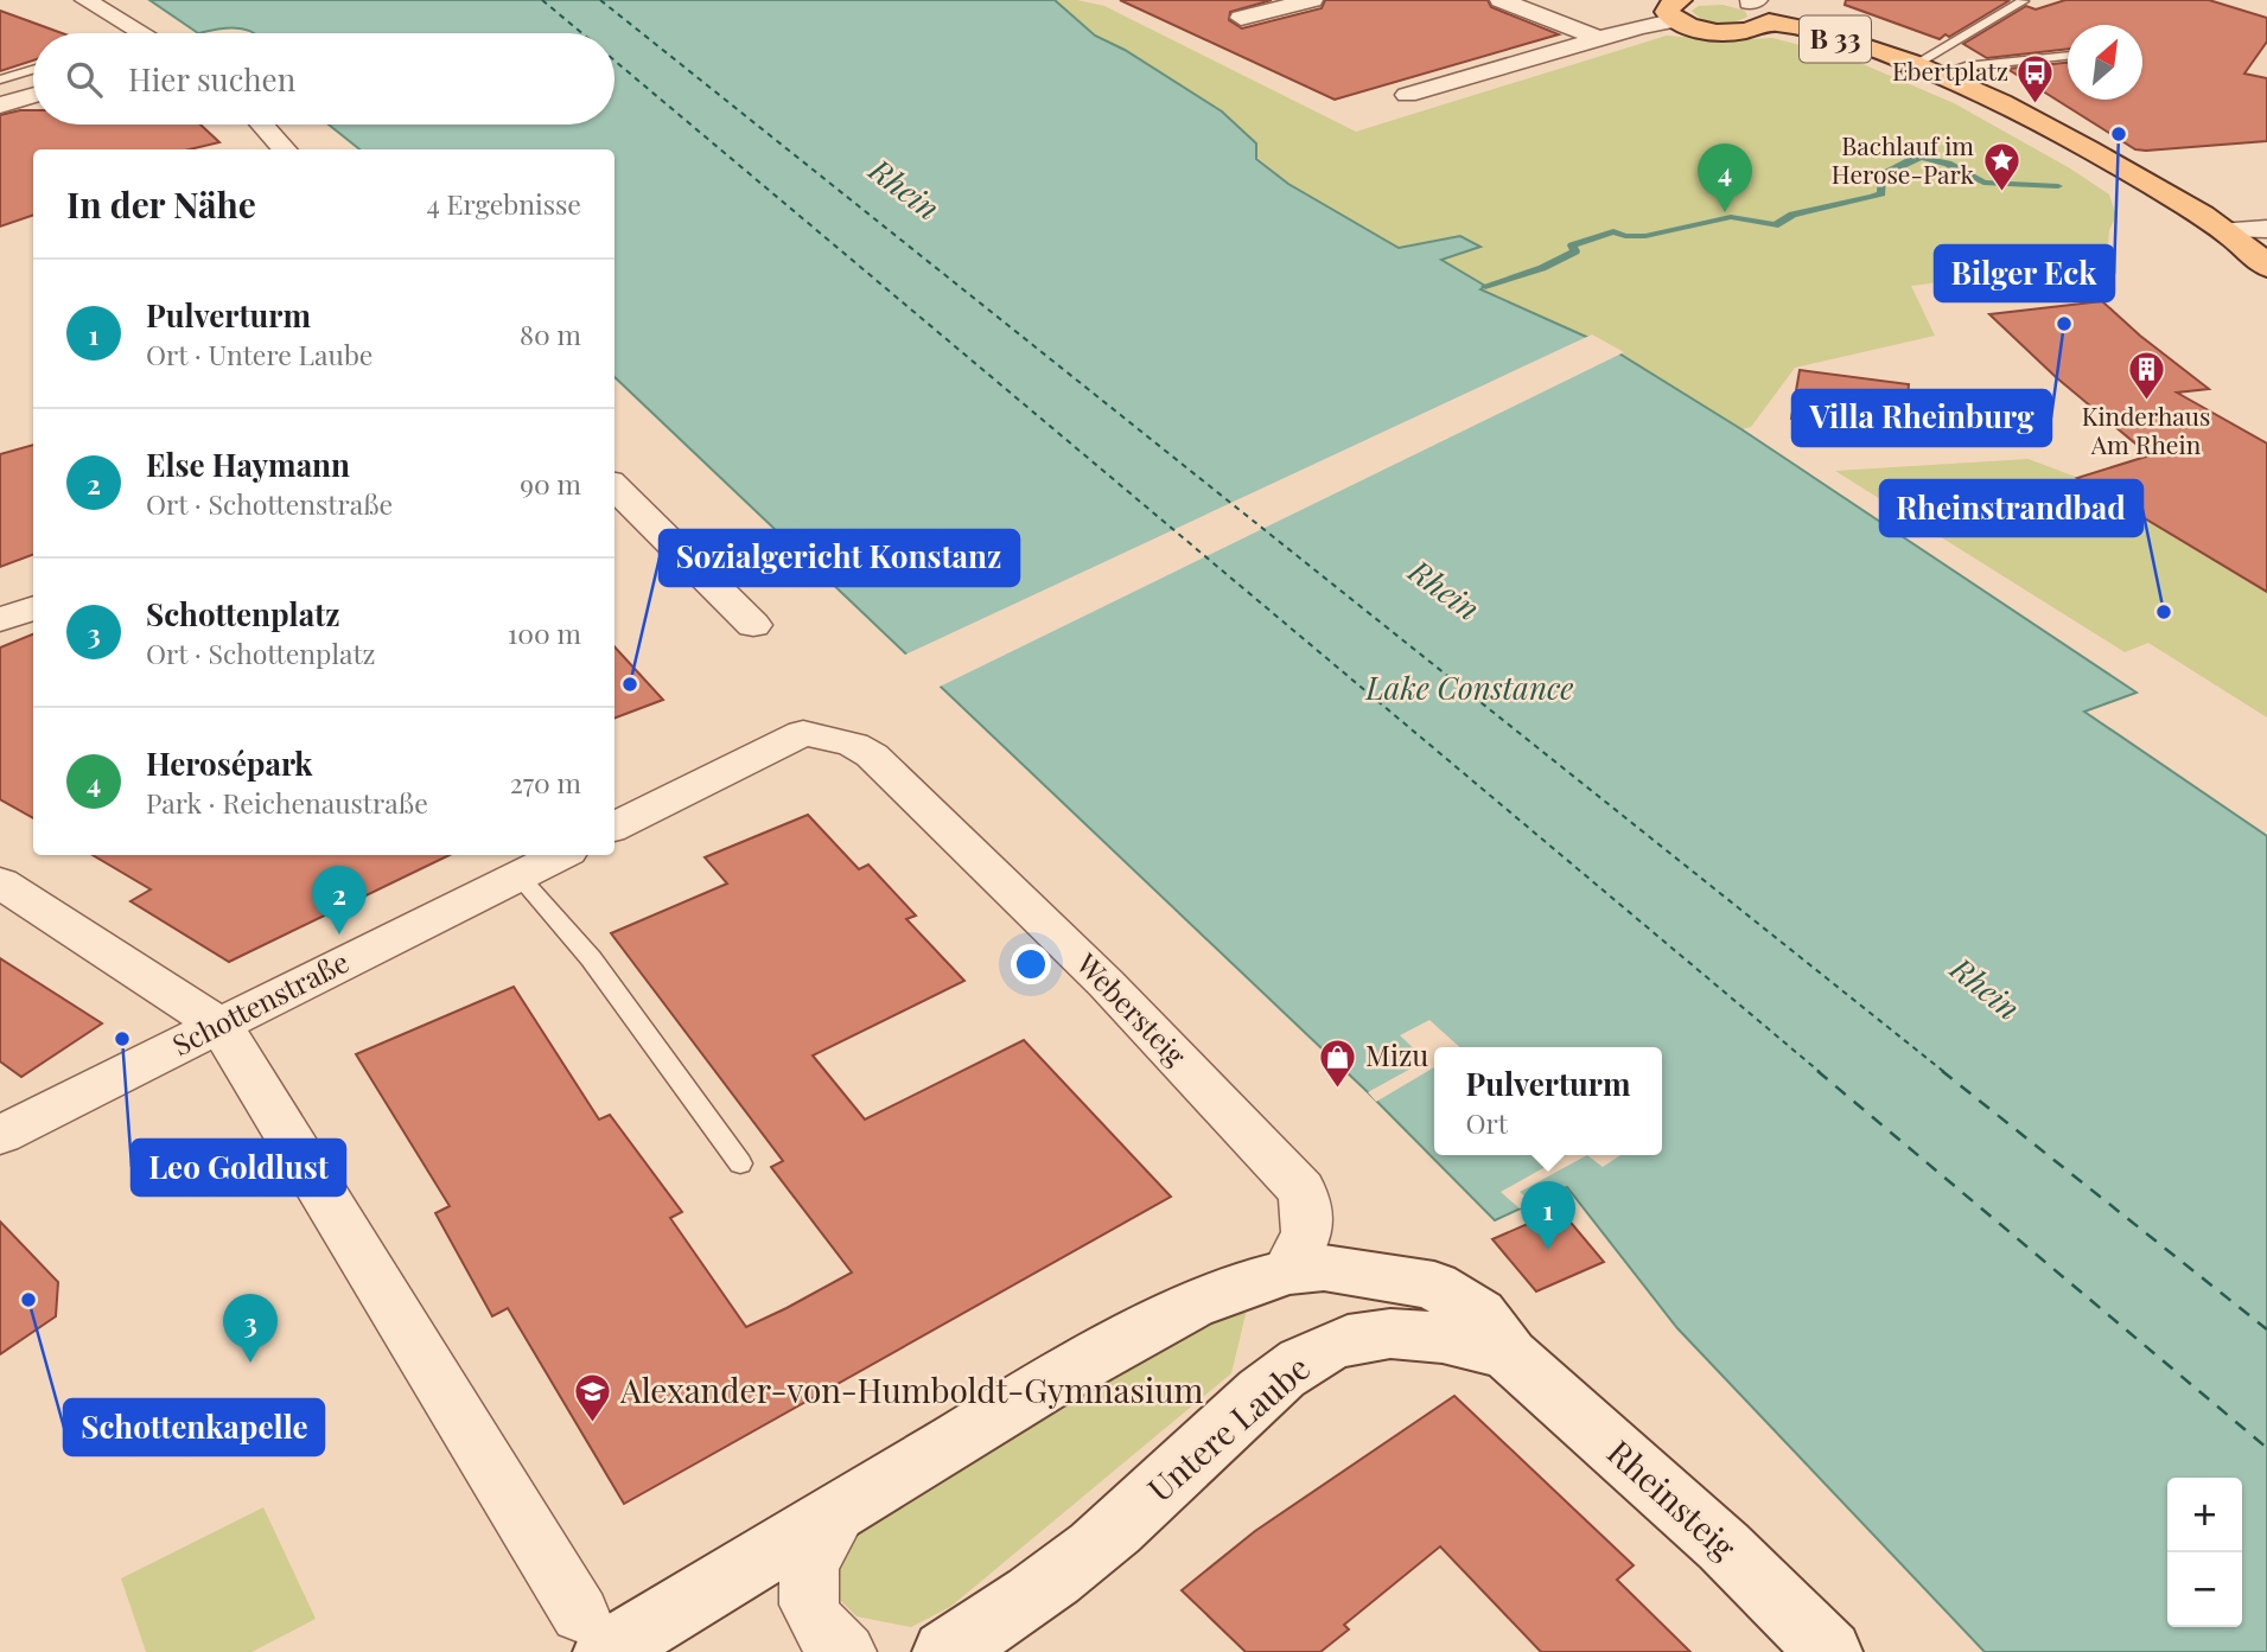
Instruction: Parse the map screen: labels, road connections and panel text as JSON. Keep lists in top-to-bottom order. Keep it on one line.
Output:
{"streets":{"main road":["B 33","Untere Laube","Rheinsteig"],"street":["Schottenstraße","Webersteig"]},"crossings":[["Untere Laube","Rheinsteig"]],"water":["Rhein","Lake Constance"],"places":{"bus stop":["Ebertplatz"],"other":["Bilger Eck","Villa Rheinburg","Rheinstrandbad","Sozialgericht Konstanz","Leo Goldlust","Schottenkapelle"],"place":["Bachlauf im Herose-Park"],"building":["Kinderhaus Am Rhein"],"shop":["Mizu"],"school or university":["Alexander-von-Humboldt-Gymnasium"]},"north":"top right","page":{"search":"Hier suchen","pins":["4","2","1","3"],"heading":["In der Nähe","4 Ergebnisse"],"list":[{"mark":"1","name":"Pulverturm","note":"Ort · Untere Laube","value":"80 m"},{"mark":"2","name":"Else Haymann","note":"Ort · Schottenstraße","value":"90 m"},{"mark":"3","name":"Schottenplatz","note":"Ort · Schottenplatz","value":"100 m"},{"mark":"4","name":"Herosépark","note":"Park · Reichenaustraße","value":"270 m"}],"popup":["Pulverturm","Ort"],"map_buttons":["+","−"]}}
